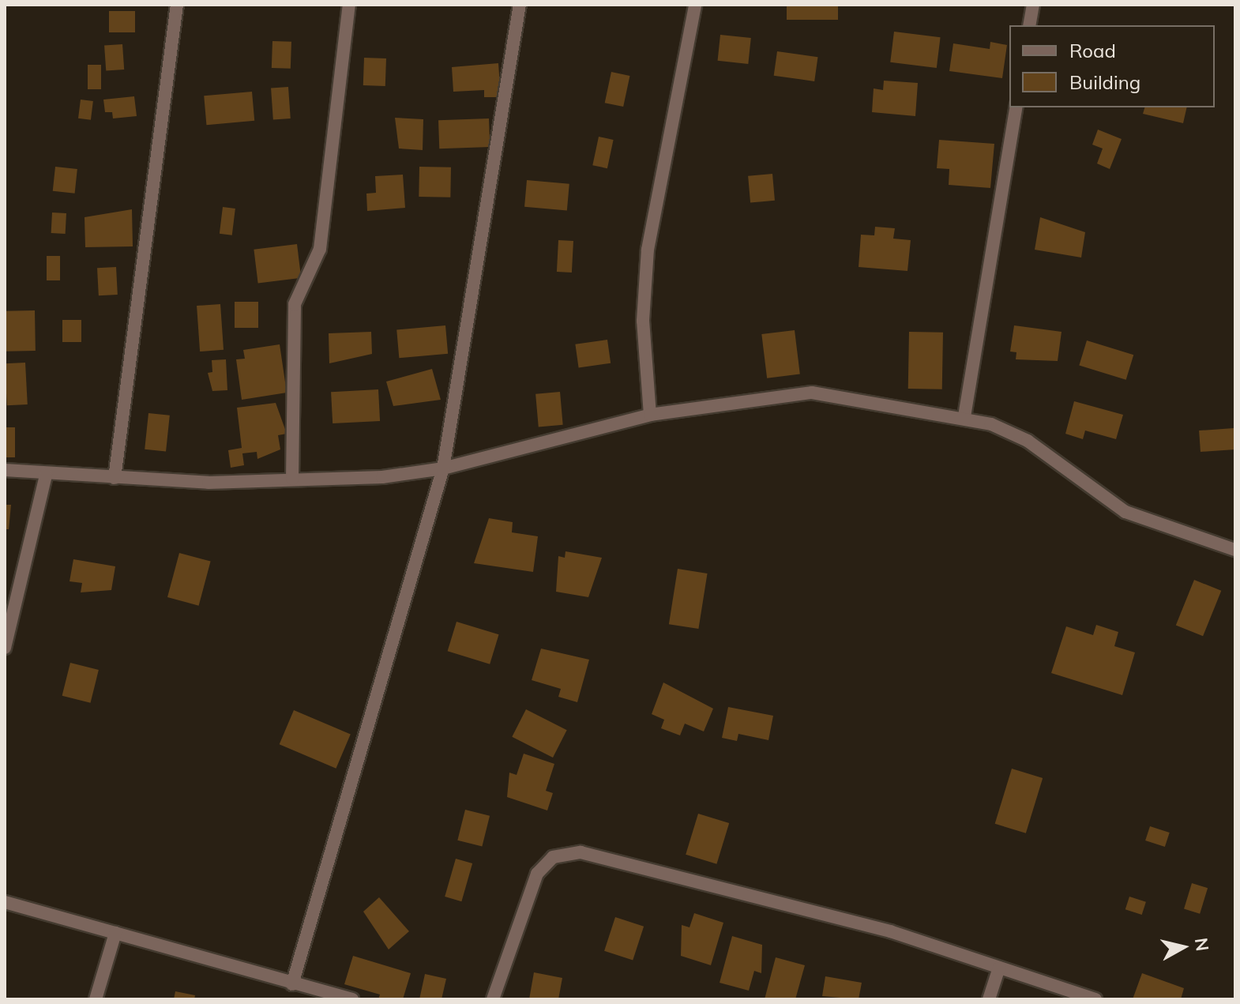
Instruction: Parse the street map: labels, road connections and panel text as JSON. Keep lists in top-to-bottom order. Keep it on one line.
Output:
{"legend":["Road","Building"],"north":"right"}
